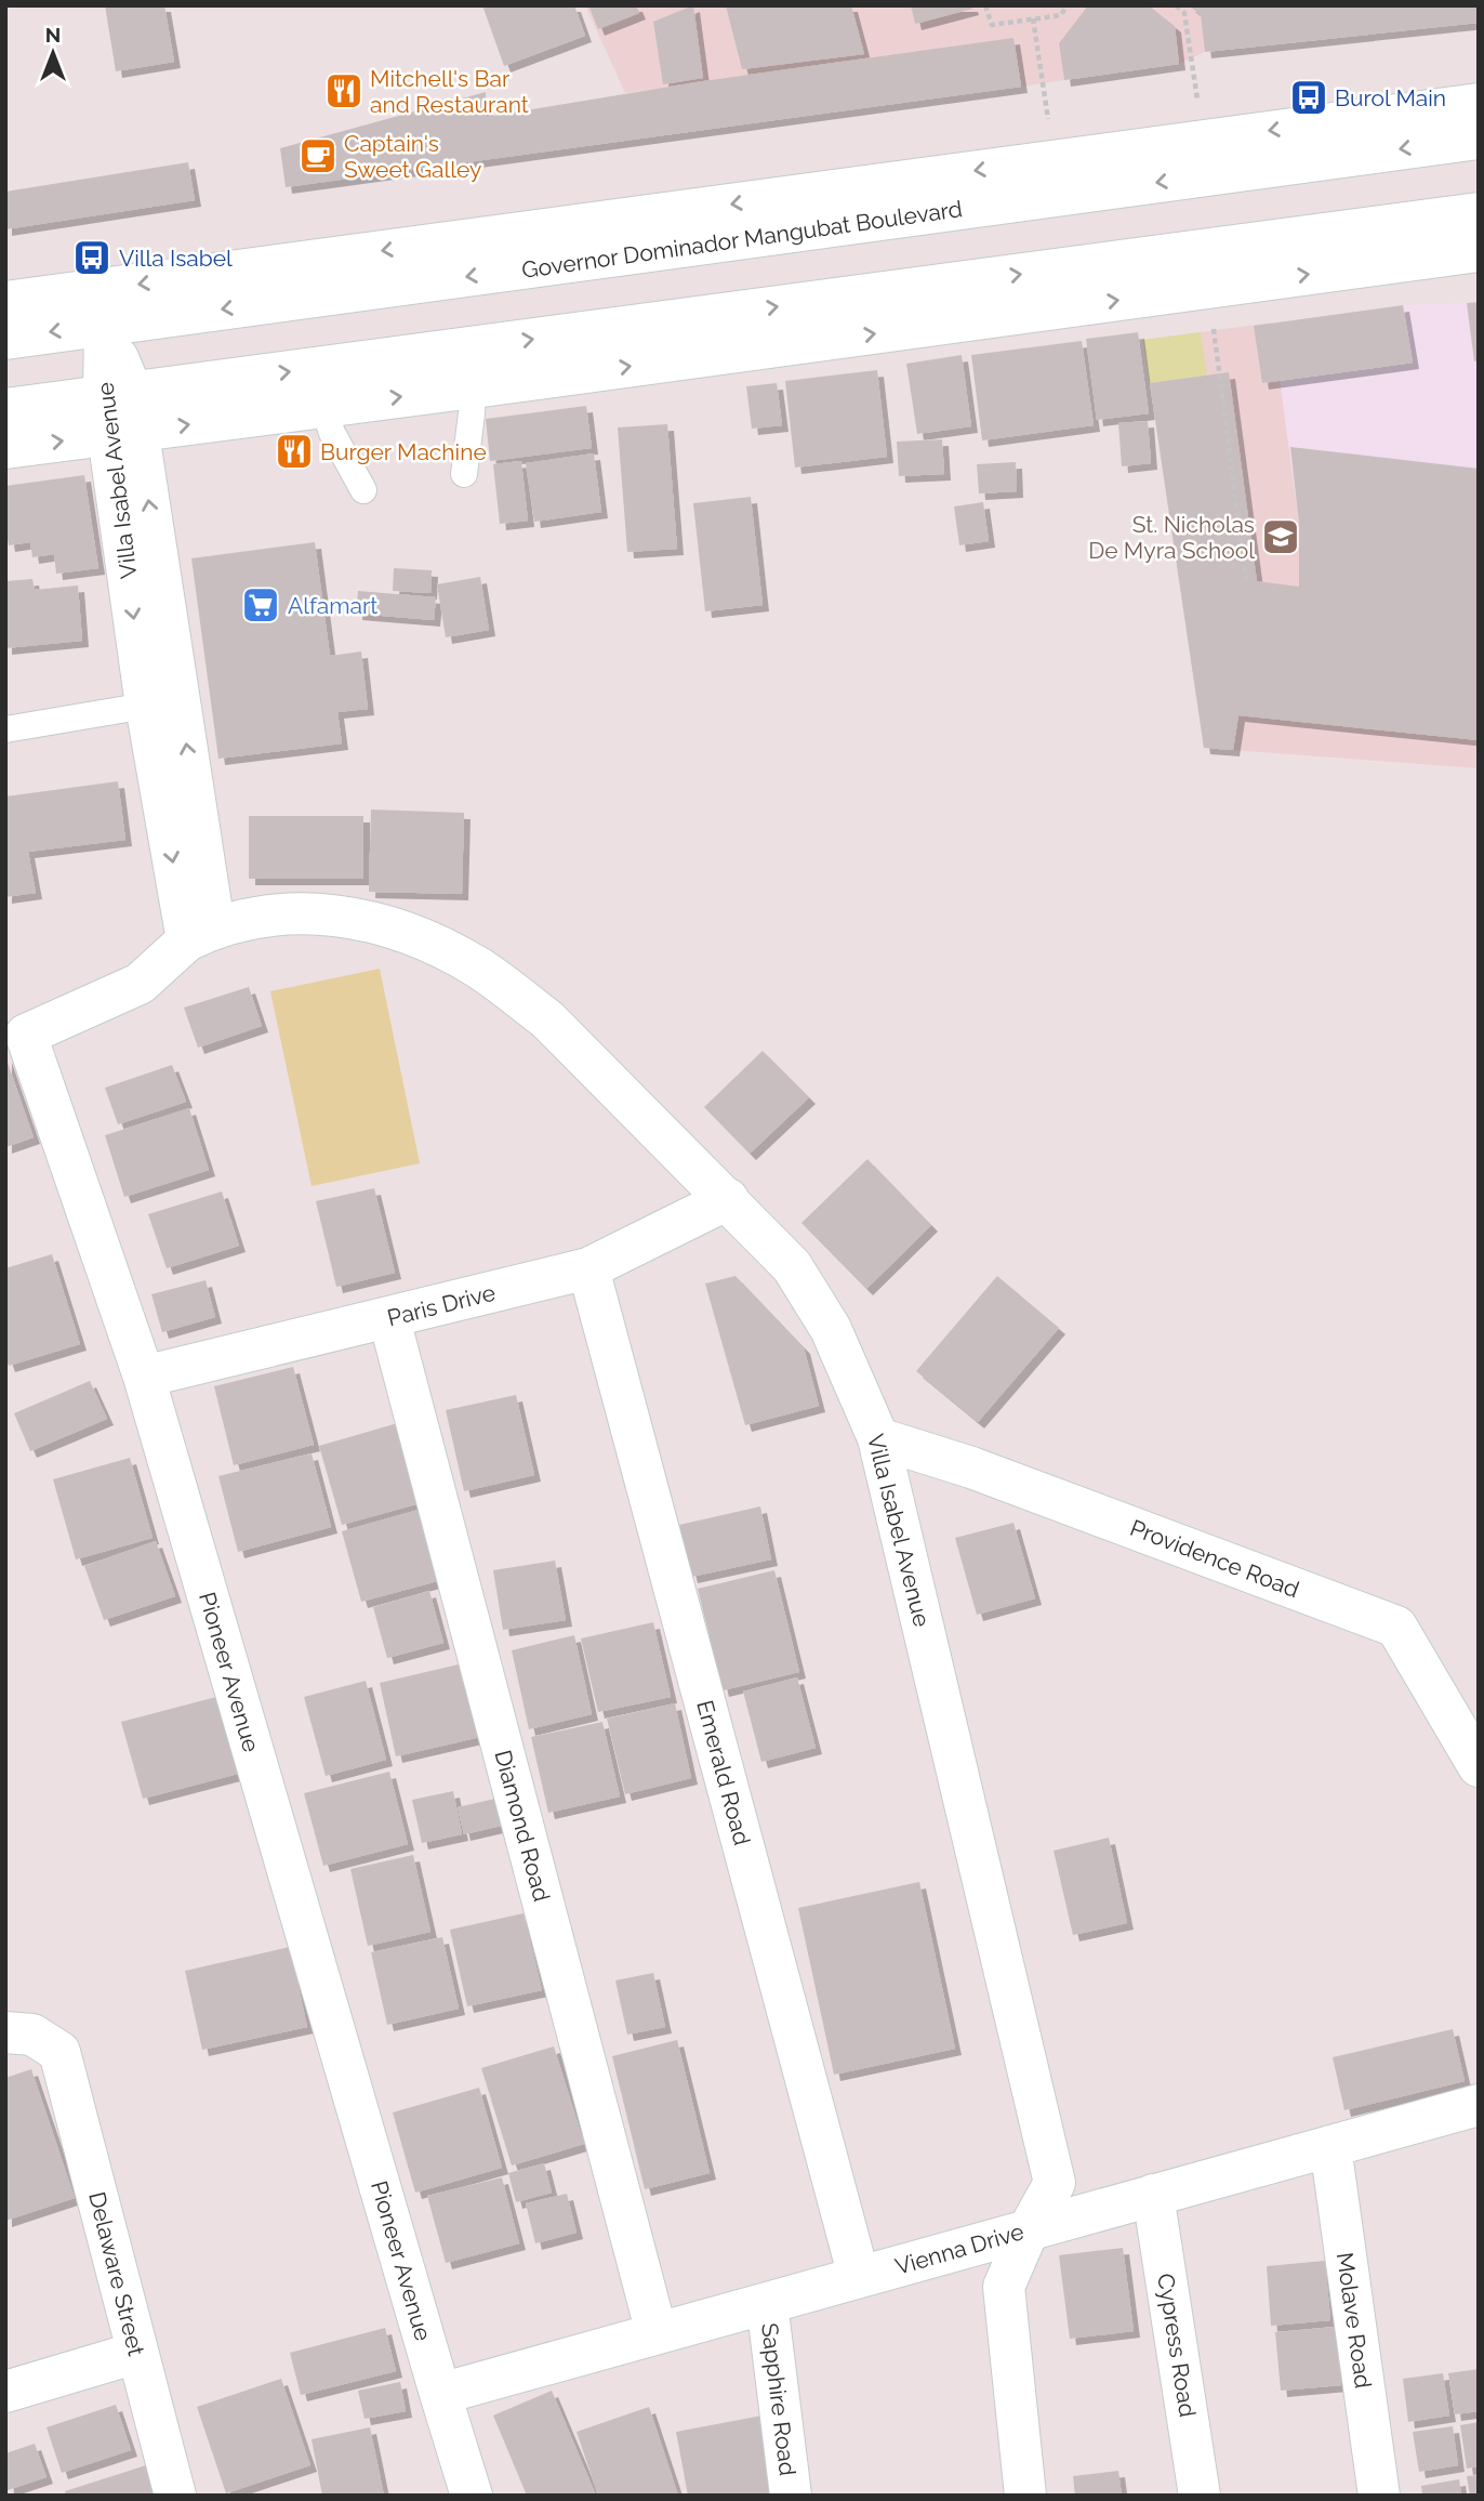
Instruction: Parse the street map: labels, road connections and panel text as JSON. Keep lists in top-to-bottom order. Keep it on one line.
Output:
{"streets":{"street":["Governor Dominador Mangubat Boulevard","Villa Isabel Avenue","Paris Drive","Providence Road","Pioneer Avenue","Emerald Road","Diamond Road","Vienna Drive","Delaware Street","Molave Road","Cypress Road","Sapphire Road"]},"crossings":[["Governor Dominador Mangubat Boulevard","Villa Isabel Avenue"],["Villa Isabel Avenue","Paris Drive"],["Villa Isabel Avenue","Providence Road"],["Villa Isabel Avenue","Pioneer Avenue"],["Villa Isabel Avenue","Vienna Drive"],["Paris Drive","Pioneer Avenue"],["Paris Drive","Emerald Road"],["Paris Drive","Diamond Road"],["Pioneer Avenue","Vienna Drive"],["Emerald Road","Vienna Drive"],["Diamond Road","Vienna Drive"],["Vienna Drive","Molave Road"],["Vienna Drive","Cypress Road"],["Vienna Drive","Sapphire Road"]],"places":{"restaurant":["Mitchell's Bar and Restaurant","Burger Machine"],"bus stop":["Burol Main","Villa Isabel"],"cafe":["Captain's Sweet Galley"],"school or university":["St. Nicholas De Myra School"],"supermarket":["Alfamart"]},"north":"top"}
